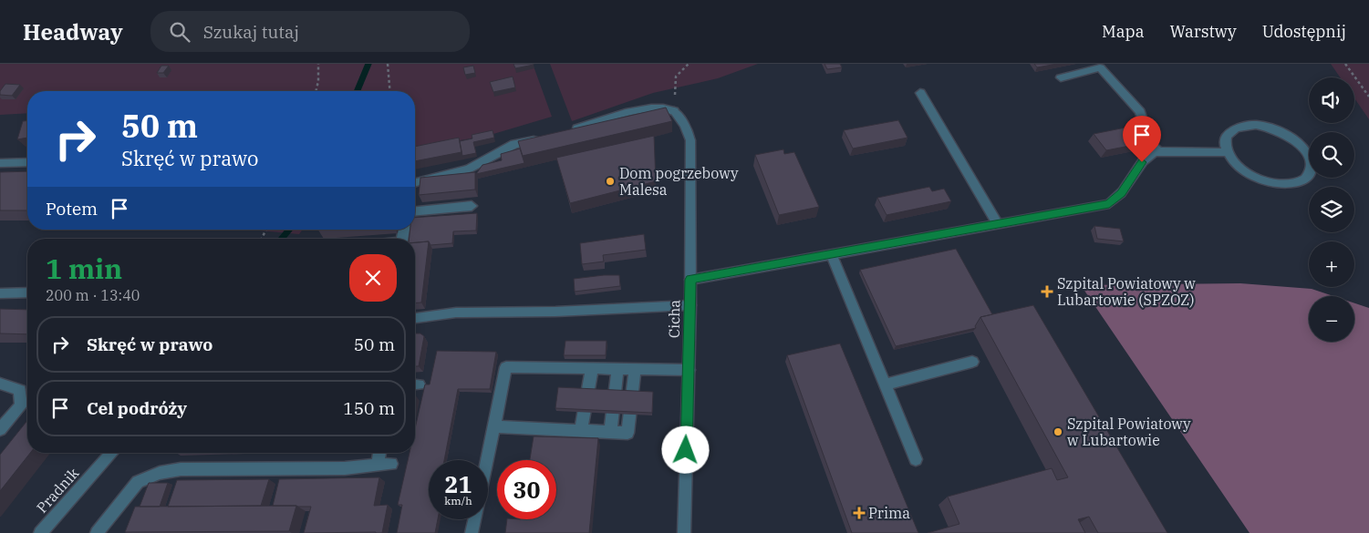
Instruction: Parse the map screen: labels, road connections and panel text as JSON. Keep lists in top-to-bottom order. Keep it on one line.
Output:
{"streets":{"street":["Cicha","Pradnik"]},"places":{"other":["Dom pogrzebowy Malesa","Szpital Powiatowy w Lubartowie"],"health":["Szpital Powiatowy w Lubartowie (SPZOZ)","Prima"]},"page":{"header":"Headway","search":"Szukaj tutaj","nav":["Mapa","Warstwy","Udostępnij"],"map_buttons":["+","−"],"turn":["50 m","Skręć w prawo"],"then":"Potem","heading":["1 min","200 m · 13:40"],"list":[{"name":"Skręć w prawo","value":"50 m"},{"name":"Cel podróży","value":"150 m"}],"speed":"21 km/h","limit":"30"}}
